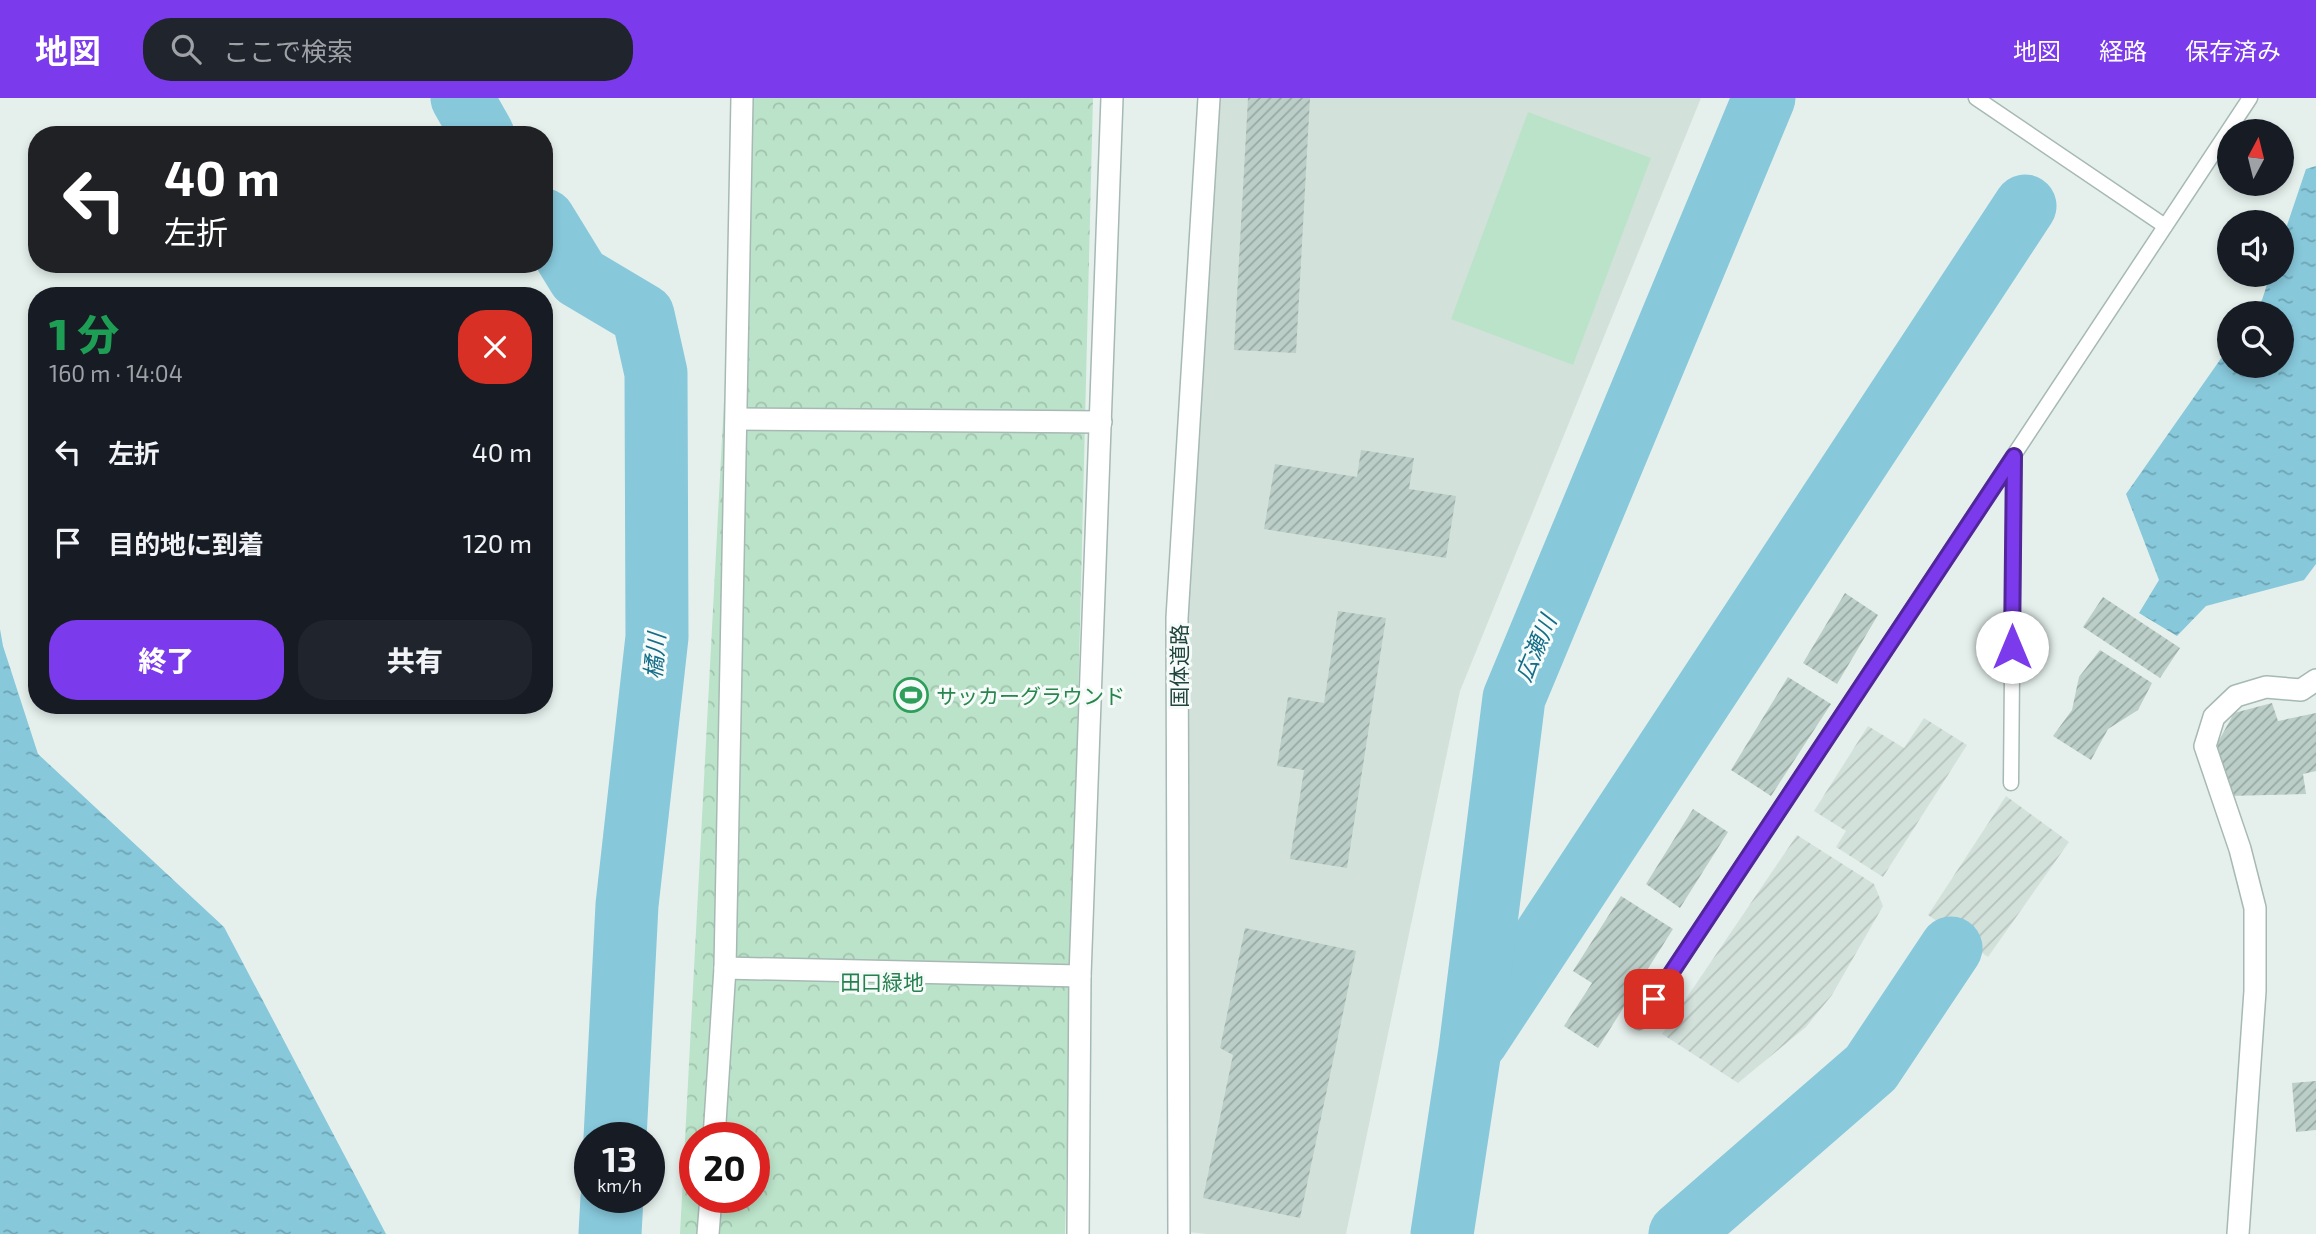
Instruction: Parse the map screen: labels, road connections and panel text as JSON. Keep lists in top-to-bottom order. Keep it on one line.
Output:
{"streets":{"street":["国体道路"]},"water":["広瀬川","橘川"],"parks":["田口緑地"],"places":{"sports":["サッカーグラウンド"]},"north":"top","page":{"header":"地図","search":"ここで検索","nav":["地図","経路","保存済み"],"turn":["40 m","左折"],"heading":["1 分","160 m · 14:04"],"list":[{"name":"左折","value":"40 m"},{"name":"目的地に到着","value":"120 m"}],"buttons":["終了","共有"],"speed":"13 km/h","limit":"20"}}
